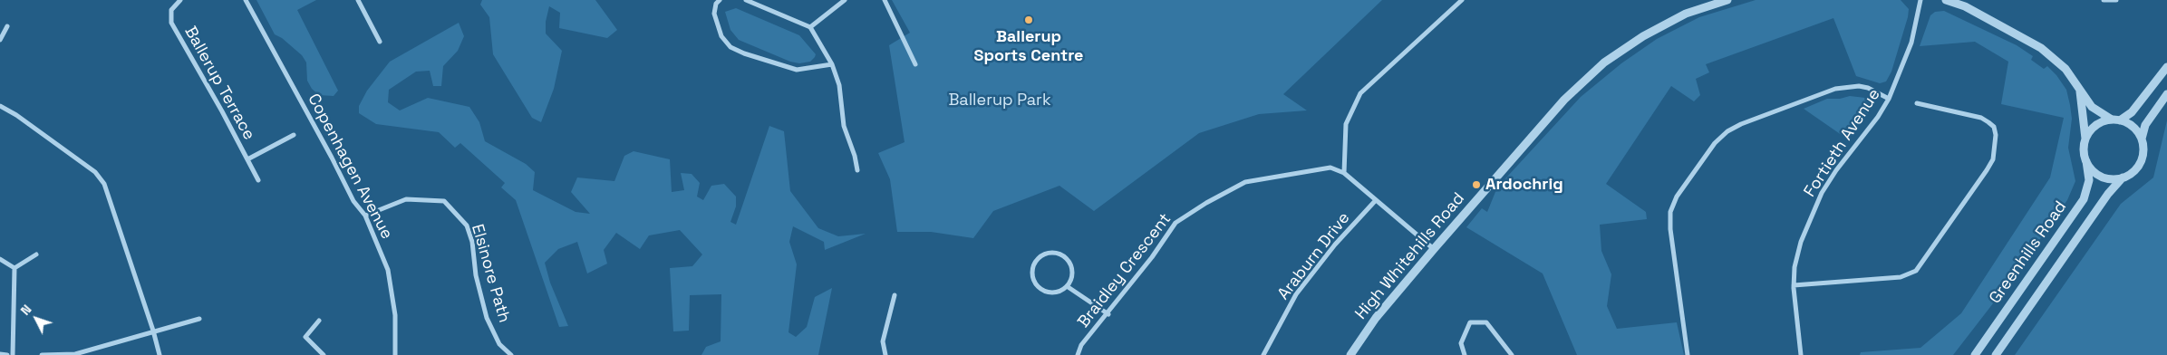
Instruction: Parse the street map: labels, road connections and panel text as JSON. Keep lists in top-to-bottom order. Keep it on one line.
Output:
{"streets":{"street":["Ballerup Terrace","Fortieth Avenue","Copenhagen Avenue","Greenhills Road","Araburn Drive","High Whitehills Road","Braidley Crescent","Elsinore Path"]},"crossings":[["Copenhagen Avenue","Elsinore Path"],["Araburn Drive","Braidley Crescent"],["High Whitehills Road","Braidley Crescent"]],"parks":["Ballerup Park"],"places":["Ballerup Sports Centre","Ardochrig"],"north":"top left"}
